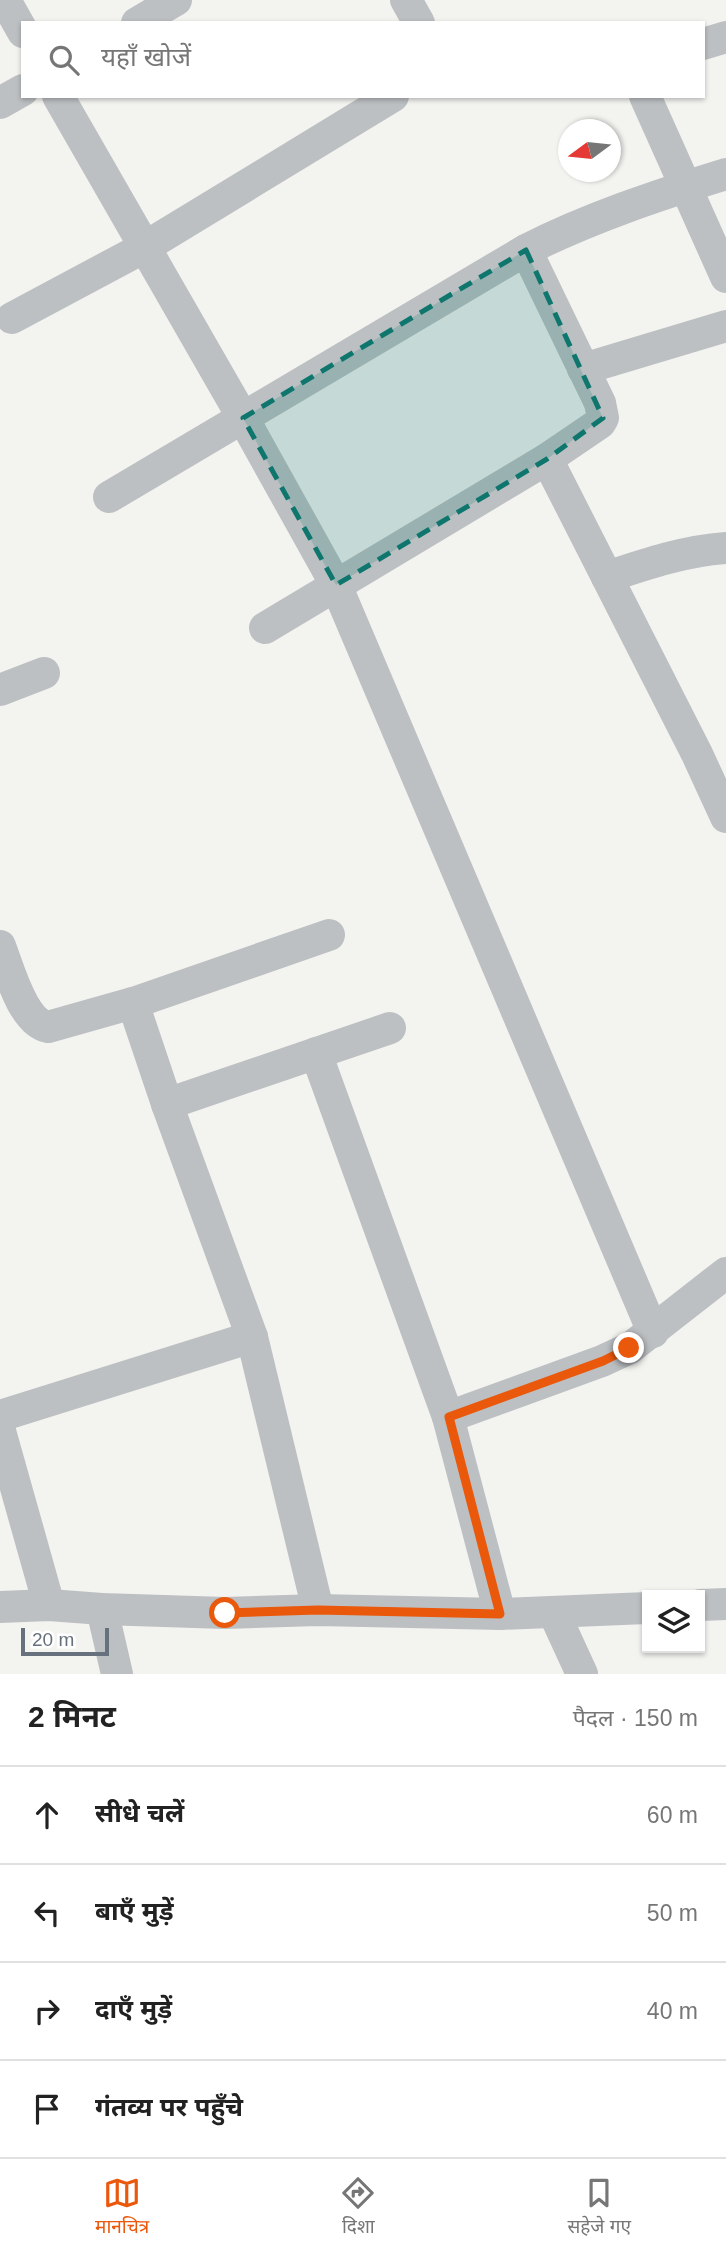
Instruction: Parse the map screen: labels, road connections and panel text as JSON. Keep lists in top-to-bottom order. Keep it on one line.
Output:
{"scale_bar":"20 m","north":"left","page":{"search":"यहाँ खोजें","scale":"20 m","heading":["2 मिनट","पैदल · 150 m"],"list":[["सीधे चलें","60 m"],["बाएँ मुड़ें","50 m"],["दाएँ मुड़ें","40 m"],"गंतव्य पर पहुँचे"],"nav":["मानचित्र","दिशा","सहेजे गए"]}}
